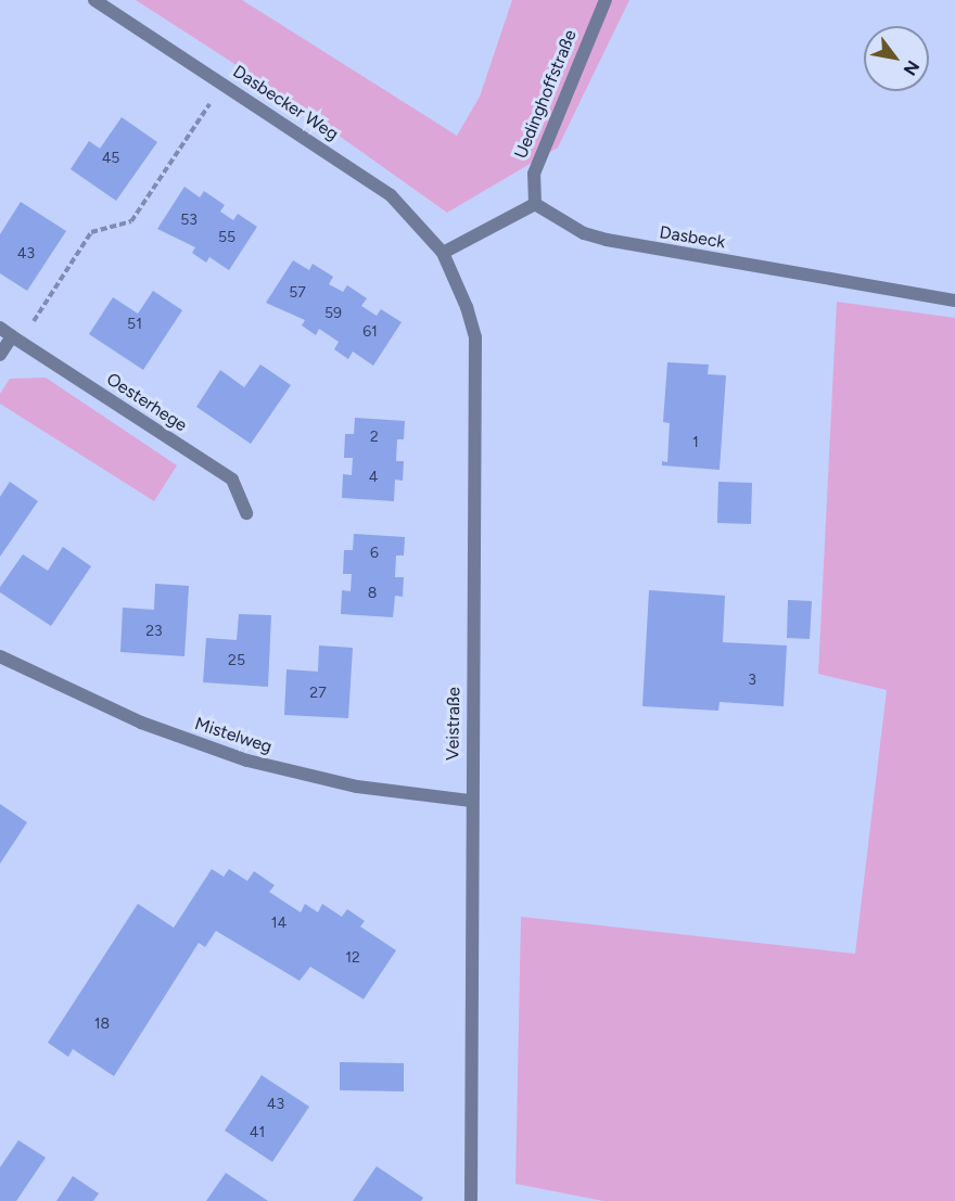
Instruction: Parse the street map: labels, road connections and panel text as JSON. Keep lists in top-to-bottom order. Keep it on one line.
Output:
{"streets":{"street":["Uedinghoffstraße","Dasbecker Weg","Dasbeck","Oesterhege","Veistraße","Mistelweg"]},"crossings":[["Uedinghoffstraße","Dasbeck"],["Dasbecker Weg","Veistraße"],["Veistraße","Mistelweg"]],"house_numbers":["45","53","55","43","57","59","51","61","2","1","4","6","8","23","25","3","27","14","12","18","43","41"],"north":"bottom right"}
